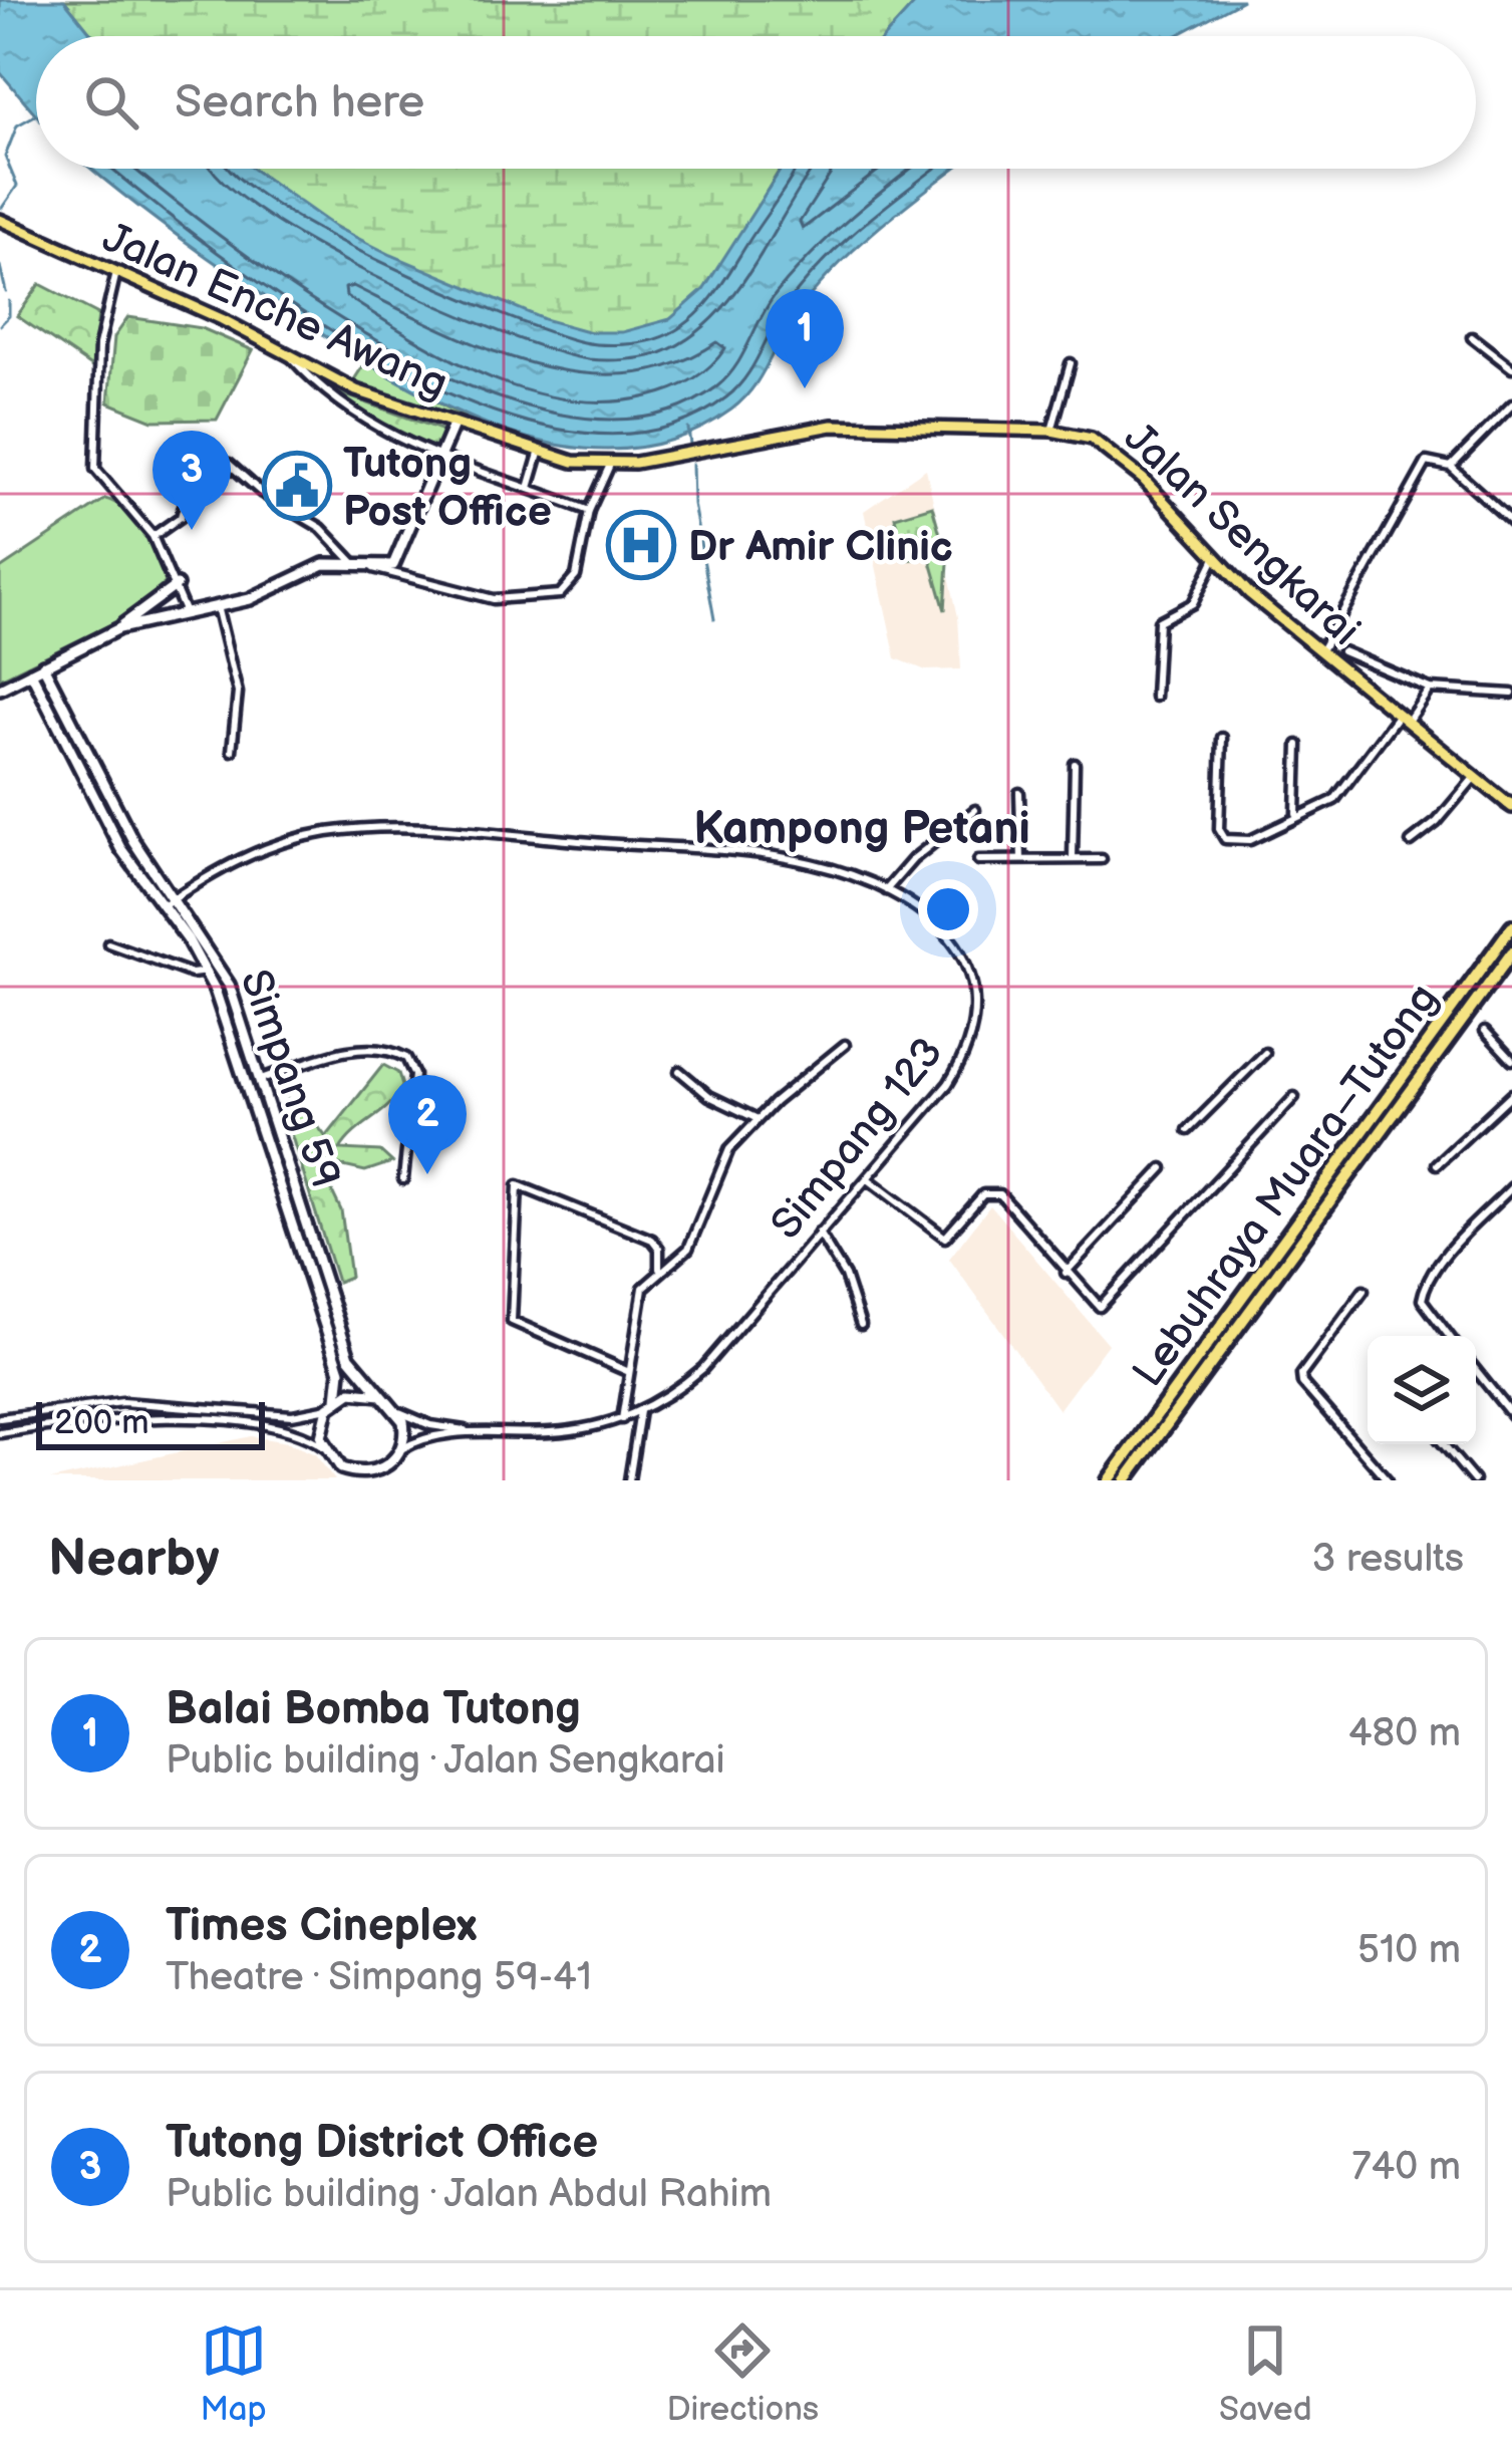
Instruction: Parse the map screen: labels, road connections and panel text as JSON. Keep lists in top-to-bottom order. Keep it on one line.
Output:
{"streets":{"highway":["Lebuhraya Muara–Tutong"],"main road":["Jalan Enche Awang","Jalan Sengkarai"],"street":["Simpang 59","Simpang 123"]},"crossings":[["Jalan Enche Awang","Jalan Sengkarai"],["Simpang 59","Simpang 123"]],"districts":["Kampong Petani"],"places":{"public building":["Tutong Post Office"],"hospital":["Dr Amir Clinic"]},"scale_bar":"200 m","page":{"search":"Search here","pins":["1","3","2"],"scale":"200 m","heading":["Nearby","3 results"],"list":[{"mark":"1","name":"Balai Bomba Tutong","note":"Public building · Jalan Sengkarai","value":"480 m"},{"mark":"2","name":"Times Cineplex","note":"Theatre · Simpang 59-41","value":"510 m"},{"mark":"3","name":"Tutong District Office","note":"Public building · Jalan Abdul Rahim","value":"740 m"}],"nav":["Map","Directions","Saved"]}}
